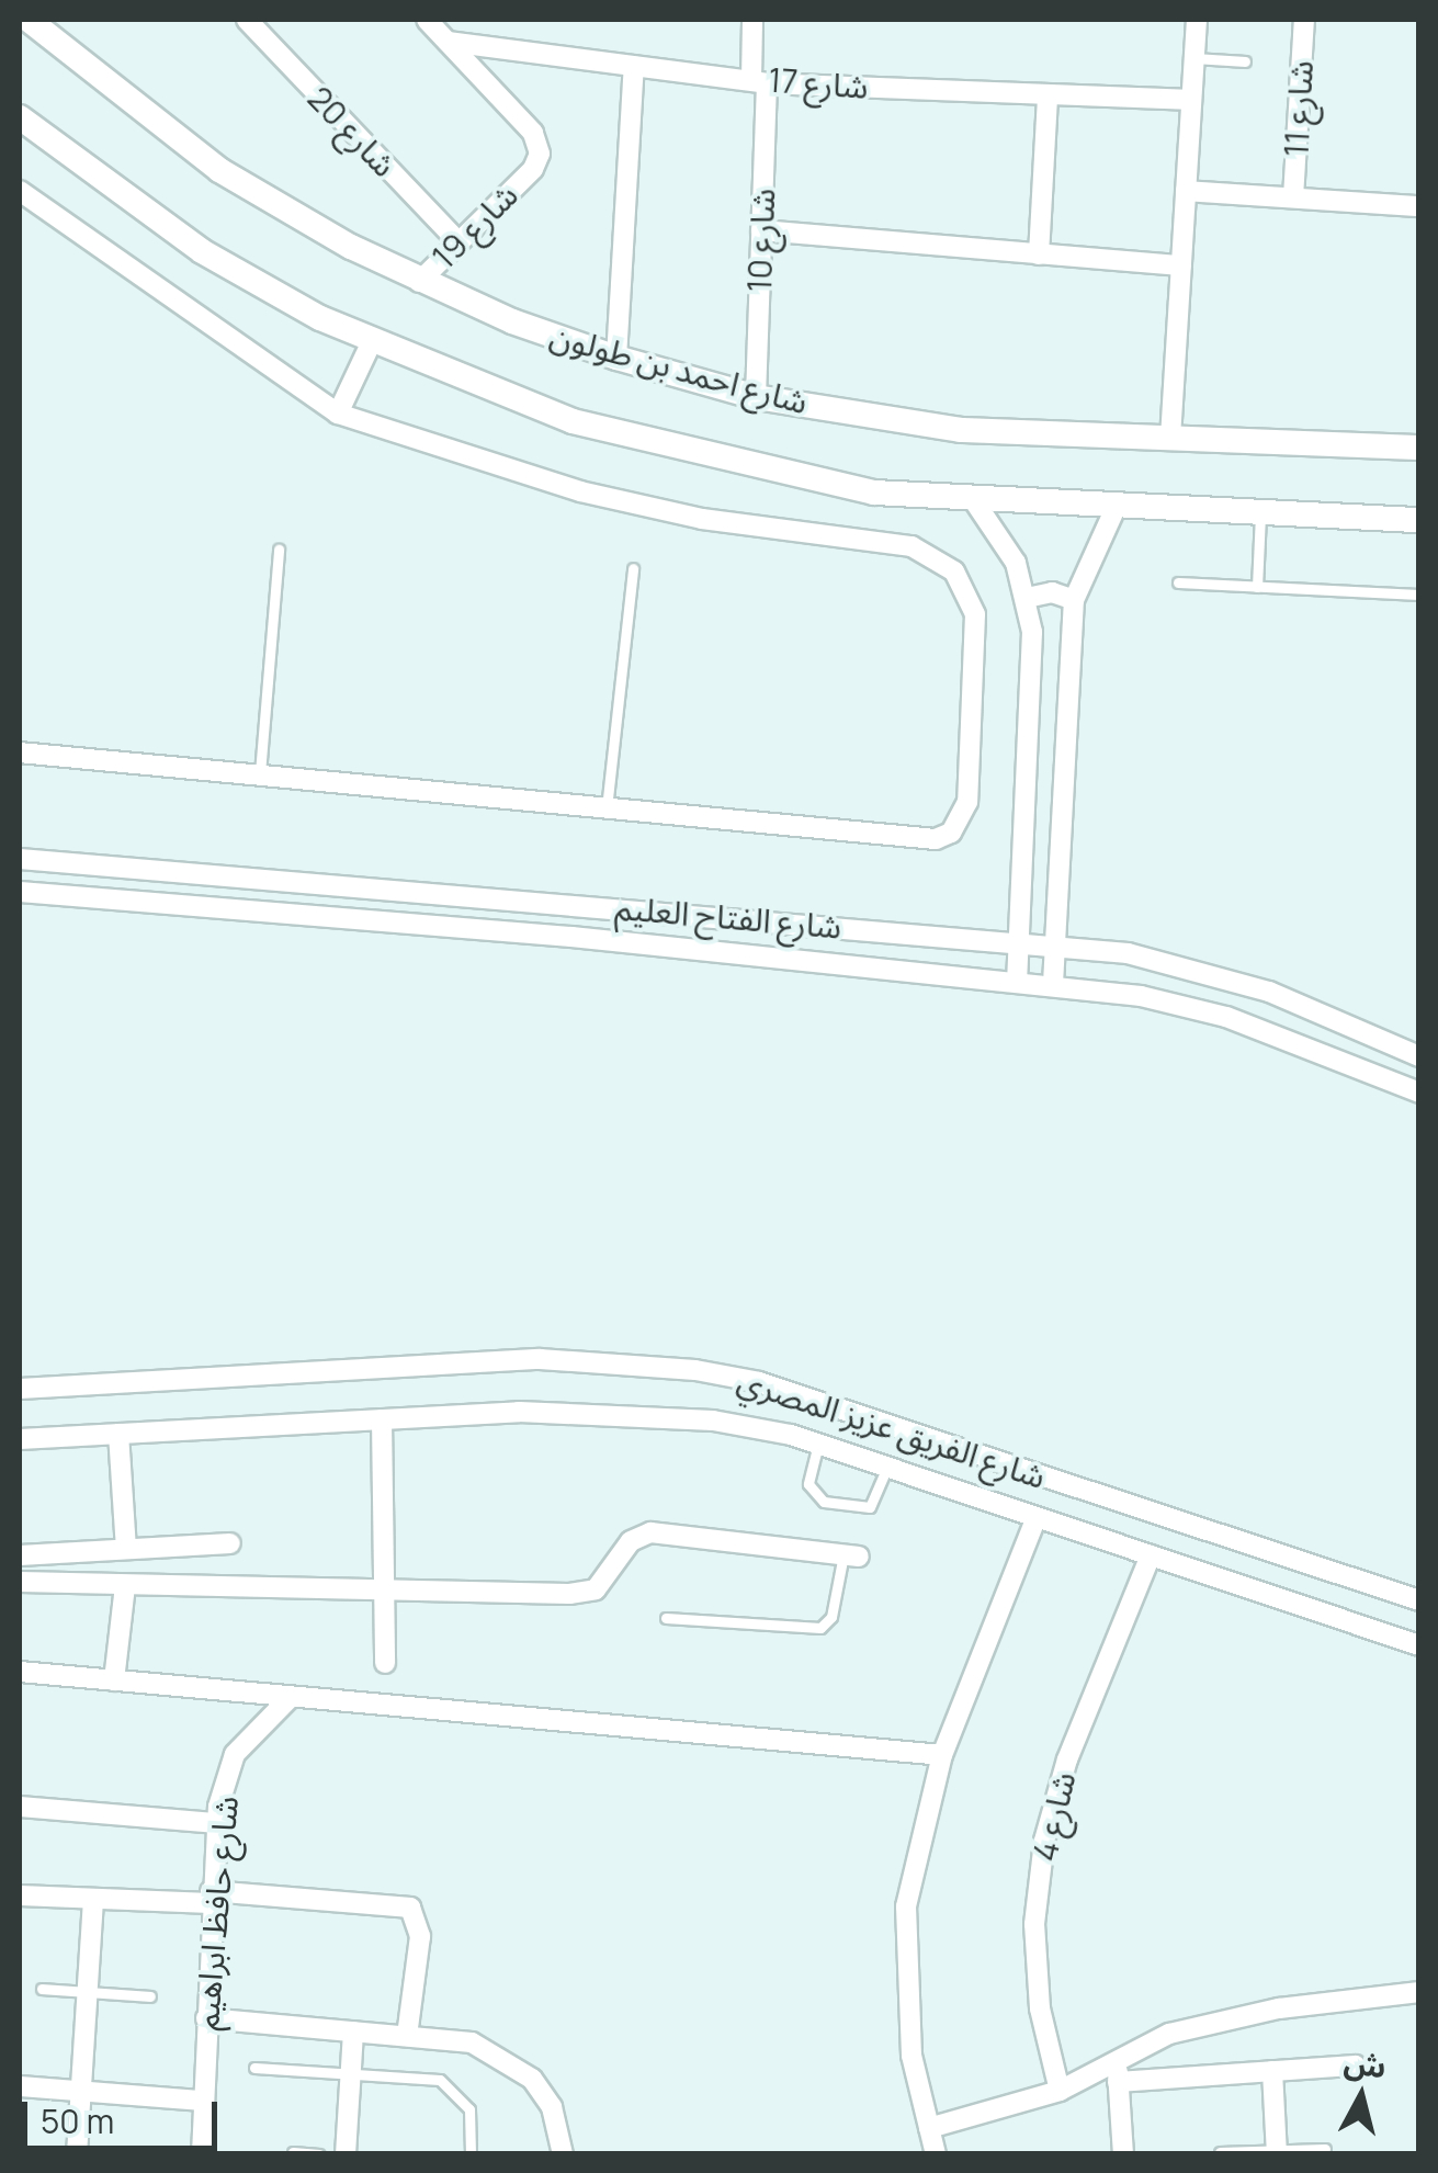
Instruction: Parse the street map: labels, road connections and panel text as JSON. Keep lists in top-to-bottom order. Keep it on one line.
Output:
{"streets":{"street":["شارع 17","شارع 11","شارع 20","شارع 19","شارع 10","شارع احمد بن طولون","شارع الفتاح العليم","شارع الفريق عزيز المصري","شارع 4","شارع حافظ ابراهيم"]},"crossings":[["شارع 17","شارع 19"],["شارع 17","شارع 10"],["شارع 20","شارع 19"],["شارع 19","شارع احمد بن طولون"],["شارع 10","شارع احمد بن طولون"],["شارع الفريق عزيز المصري","شارع 4"]],"scale_bar":"50 m","north":"top"}
